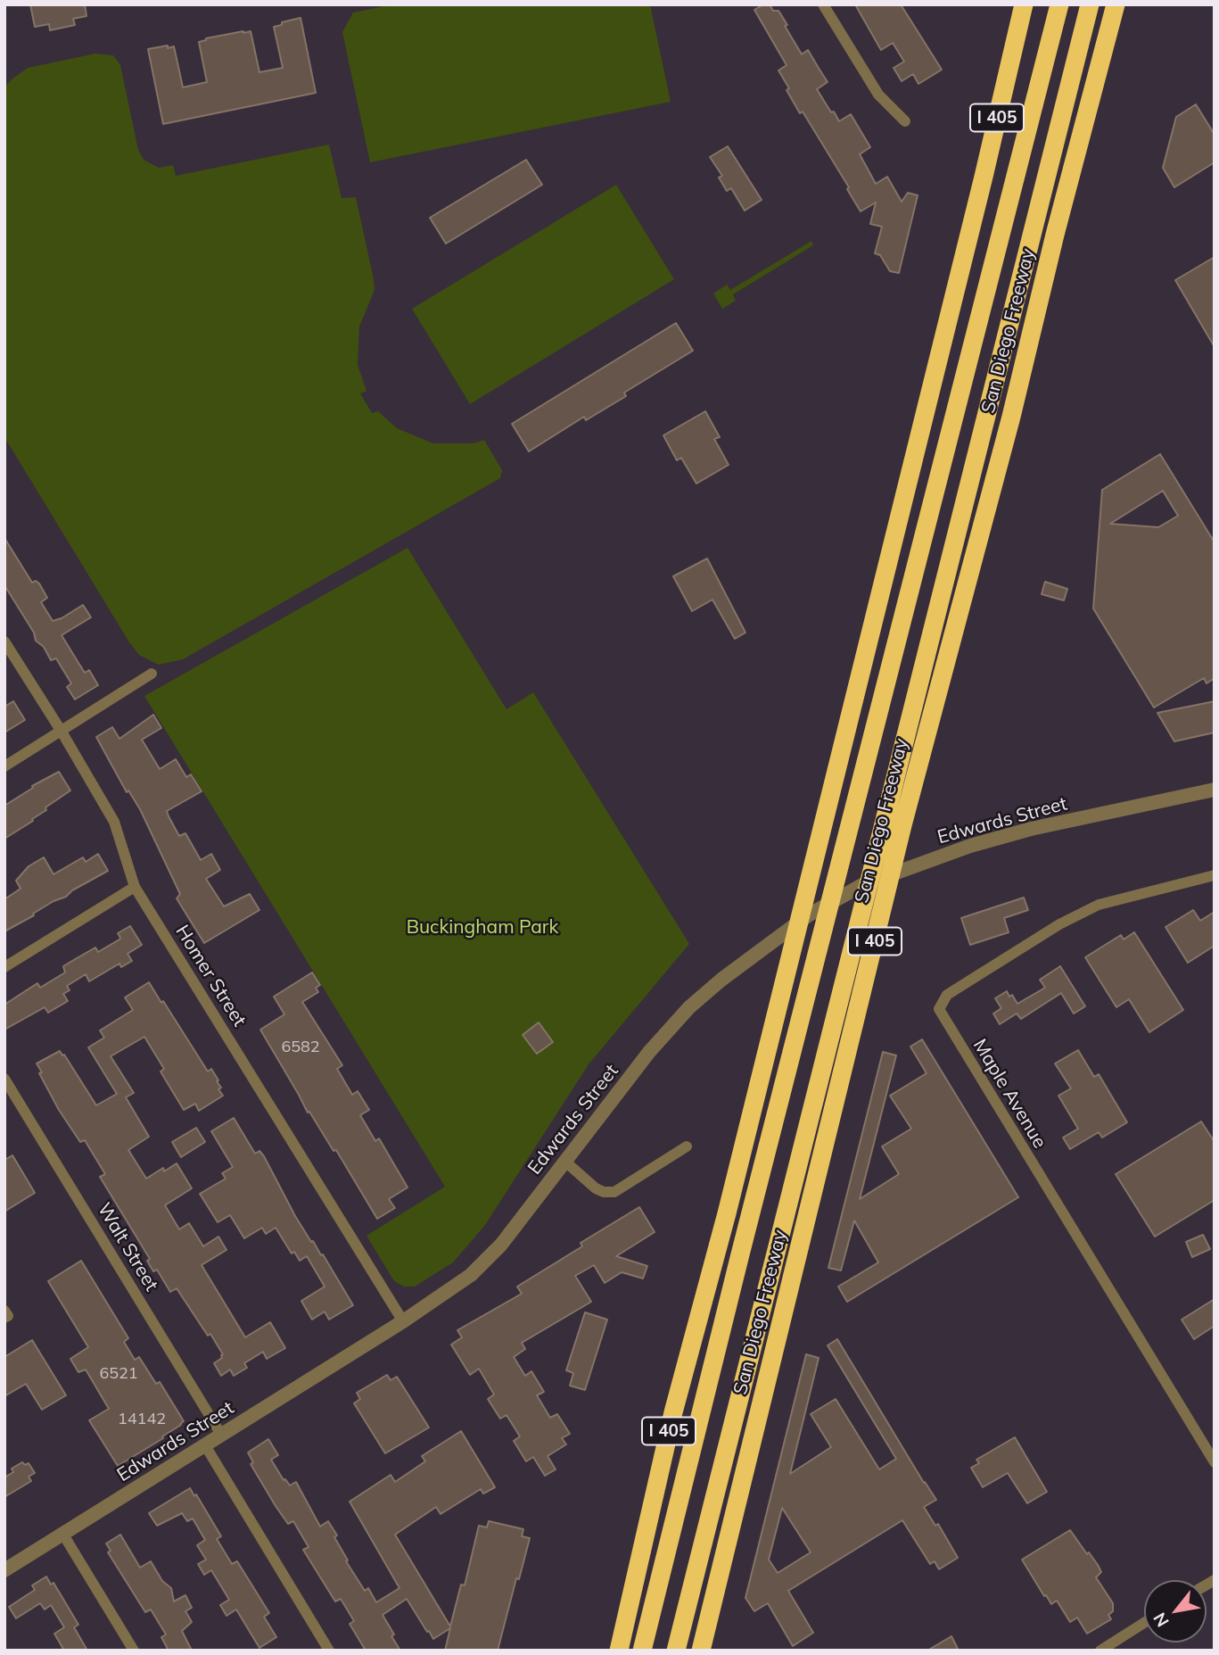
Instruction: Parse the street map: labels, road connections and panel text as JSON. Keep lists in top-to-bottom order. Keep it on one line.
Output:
{"streets":{"highway":["I 405","San Diego Freeway"],"street":["Edwards Street","Homer Street","Maple Avenue","Walt Street"]},"crossings":[["Edwards Street","Homer Street"],["Edwards Street","Walt Street"]],"parks":["Buckingham Park"],"house_numbers":["6582","6521","14142"],"north":"bottom left"}
